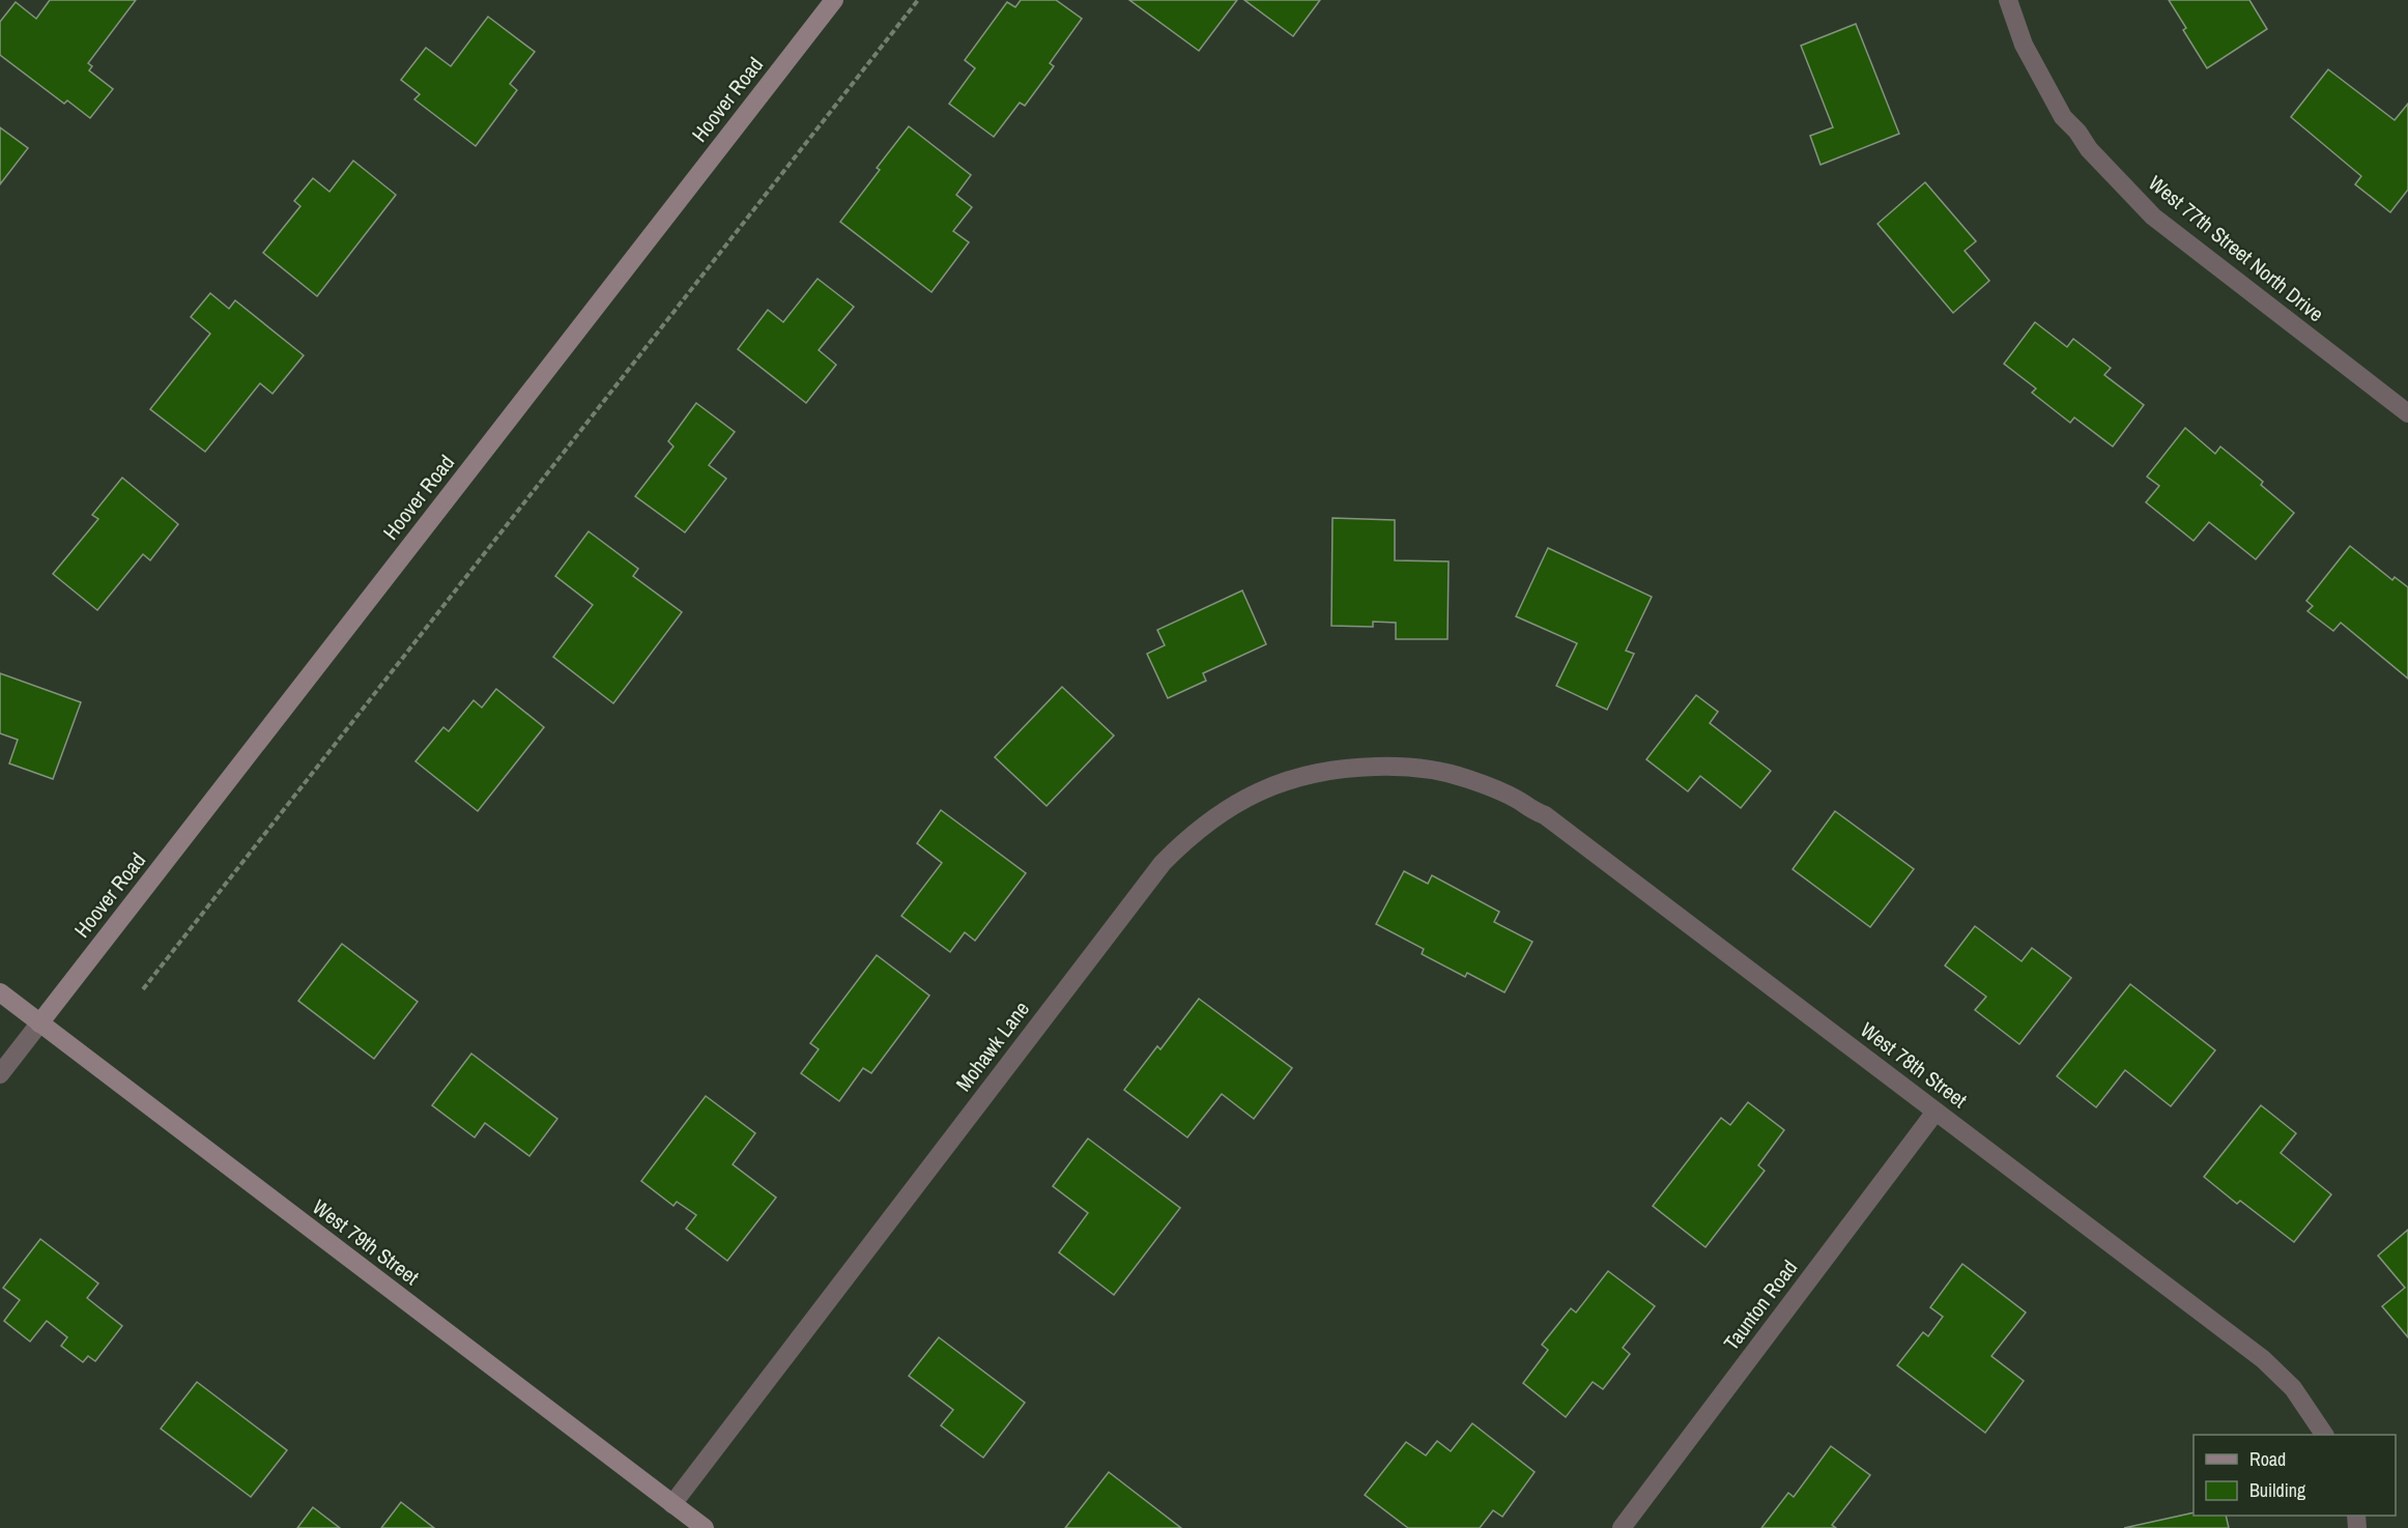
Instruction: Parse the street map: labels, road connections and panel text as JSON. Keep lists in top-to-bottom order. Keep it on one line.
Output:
{"streets":{"street":["Hoover Road","West 77th Street North Drive","Mohawk Lane","West 78th Street","West 79th Street","Taunton Road"]},"crossings":[["Hoover Road","West 79th Street"],["Mohawk Lane","West 78th Street"],["Mohawk Lane","West 79th Street"],["West 78th Street","Taunton Road"]],"legend":["Road","Building"]}
